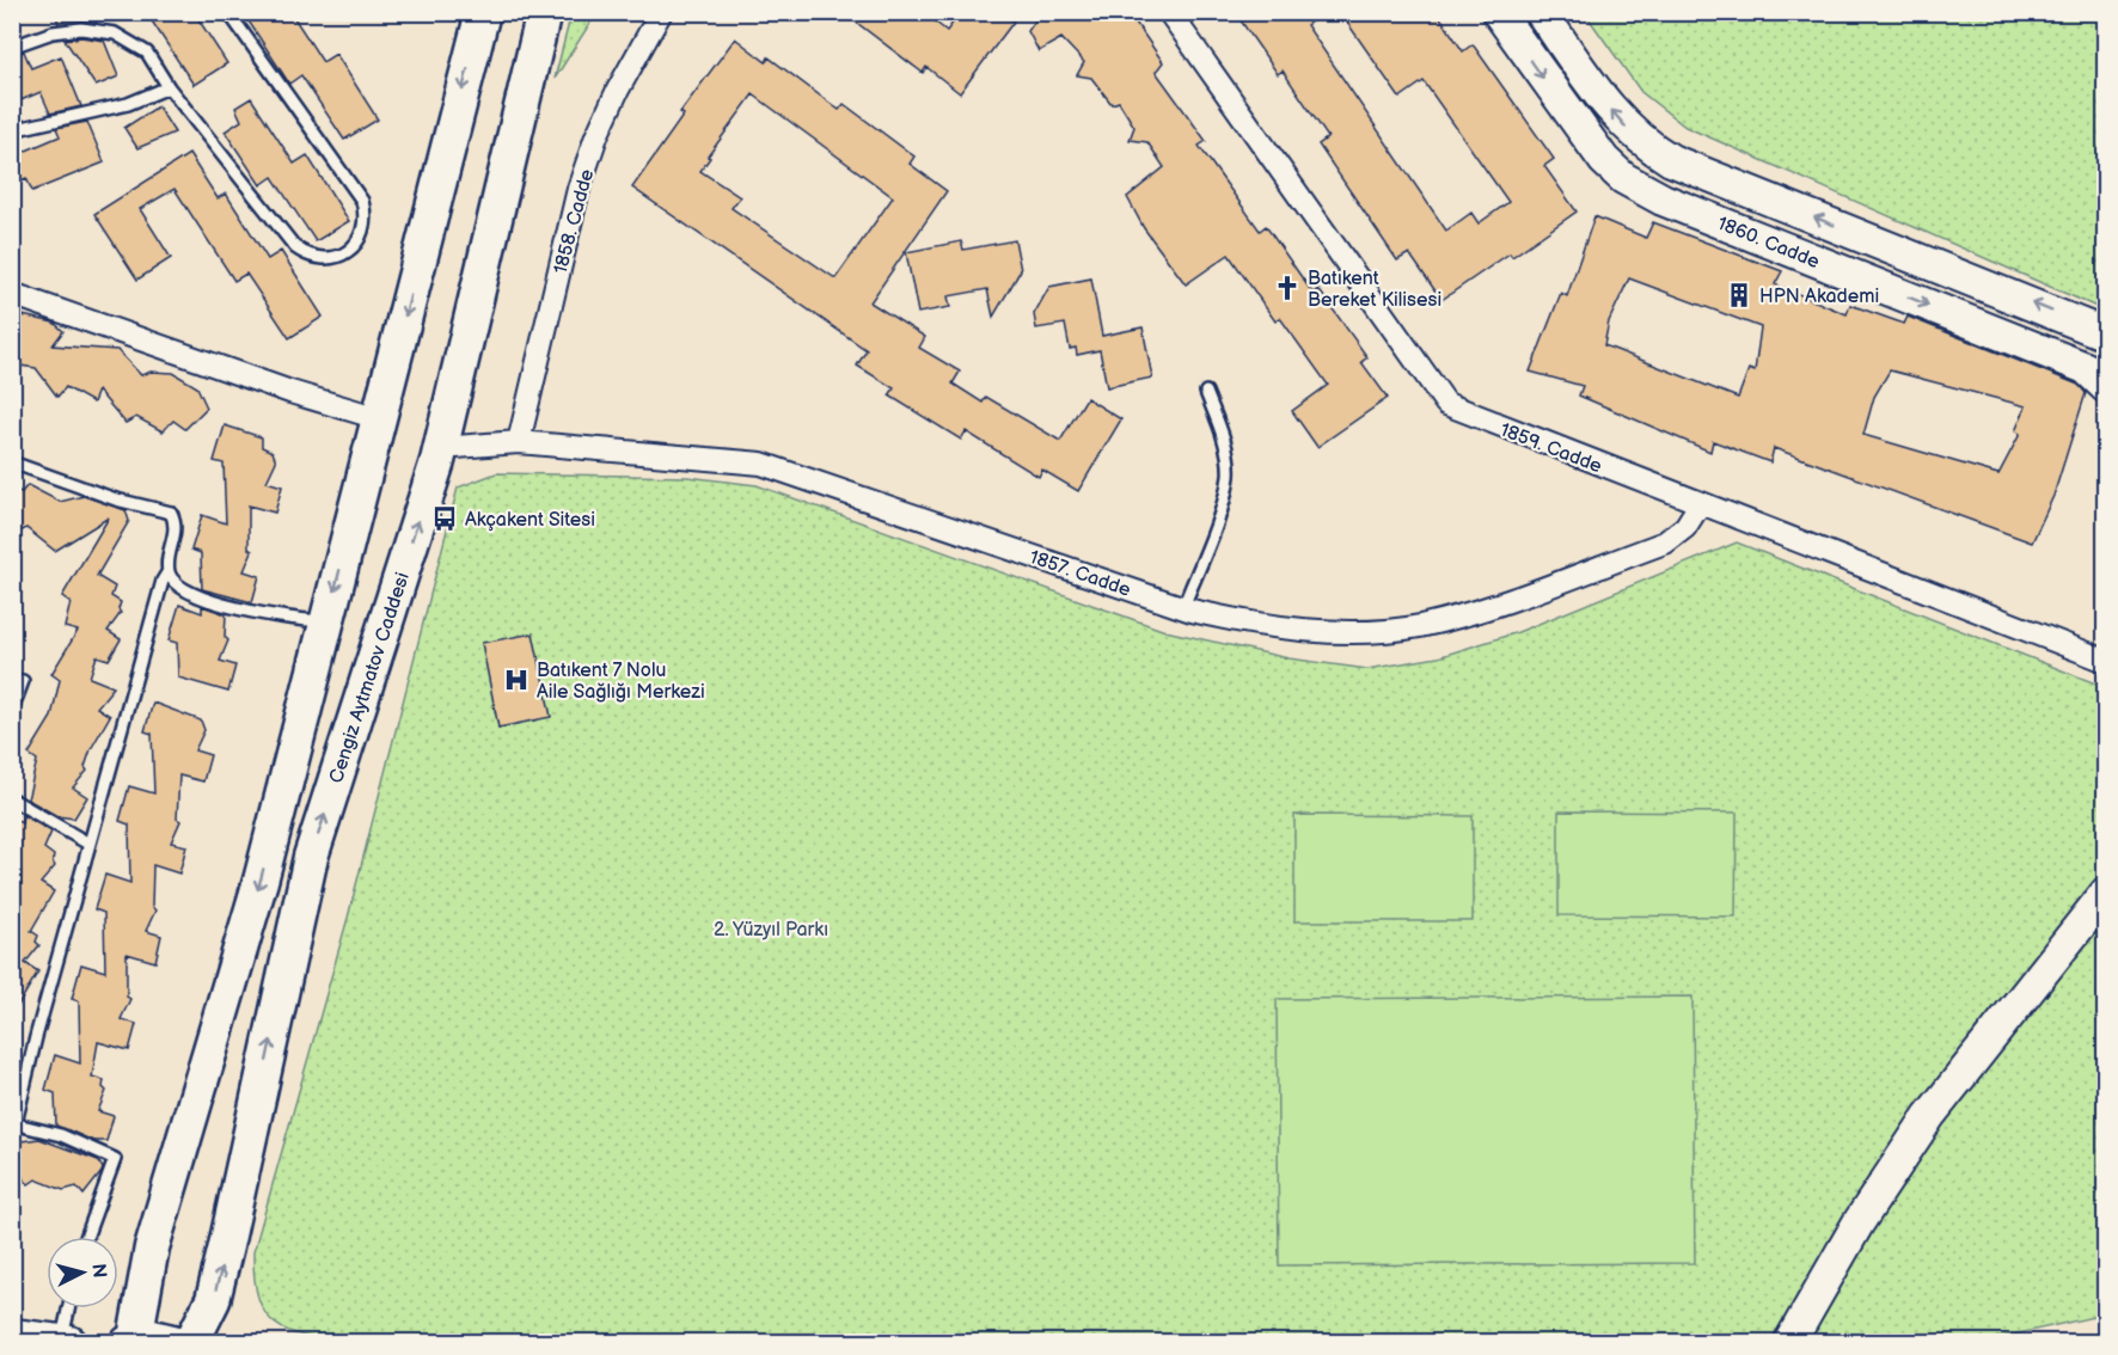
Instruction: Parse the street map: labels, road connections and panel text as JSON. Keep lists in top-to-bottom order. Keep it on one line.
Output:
{"streets":{"main road":["Cengiz Aytmatov Caddesi"],"street":["1858. Cadde","1860. Cadde","1859. Cadde","1857. Cadde"]},"crossings":[["1858. Cadde","1857. Cadde"],["1859. Cadde","1857. Cadde"],["1857. Cadde","Cengiz Aytmatov Caddesi"]],"parks":["2. Yüzyıl Parkı"],"places":{"church":["Batıkent Bereket Kilisesi"],"building":["HPN Akademi"],"bus stop":["Akçakent Sitesi"],"hospital":["Batıkent 7 Nolu Aile Sağlığı Merkezi"]},"north":"right"}
